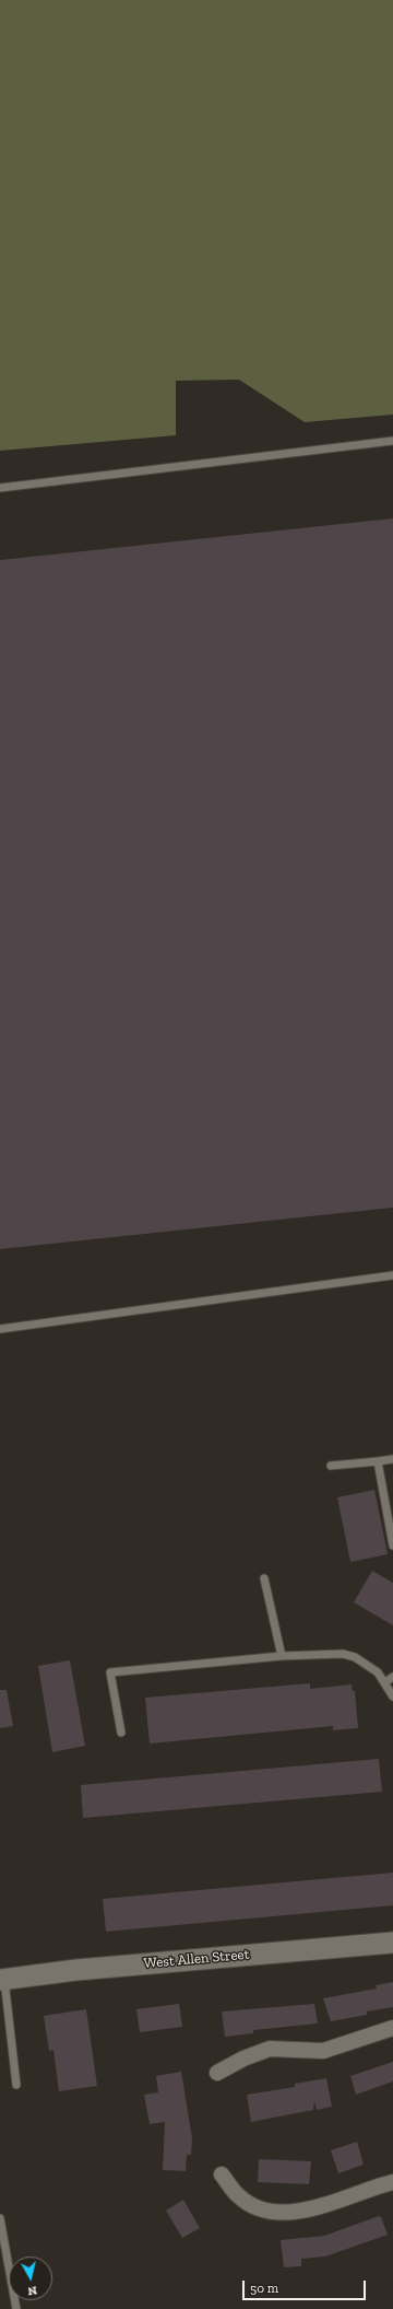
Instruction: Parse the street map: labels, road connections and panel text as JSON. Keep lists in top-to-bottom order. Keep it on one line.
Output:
{"streets":{"street":["West Allen Street"]},"scale_bar":"50 m","north":"bottom"}
